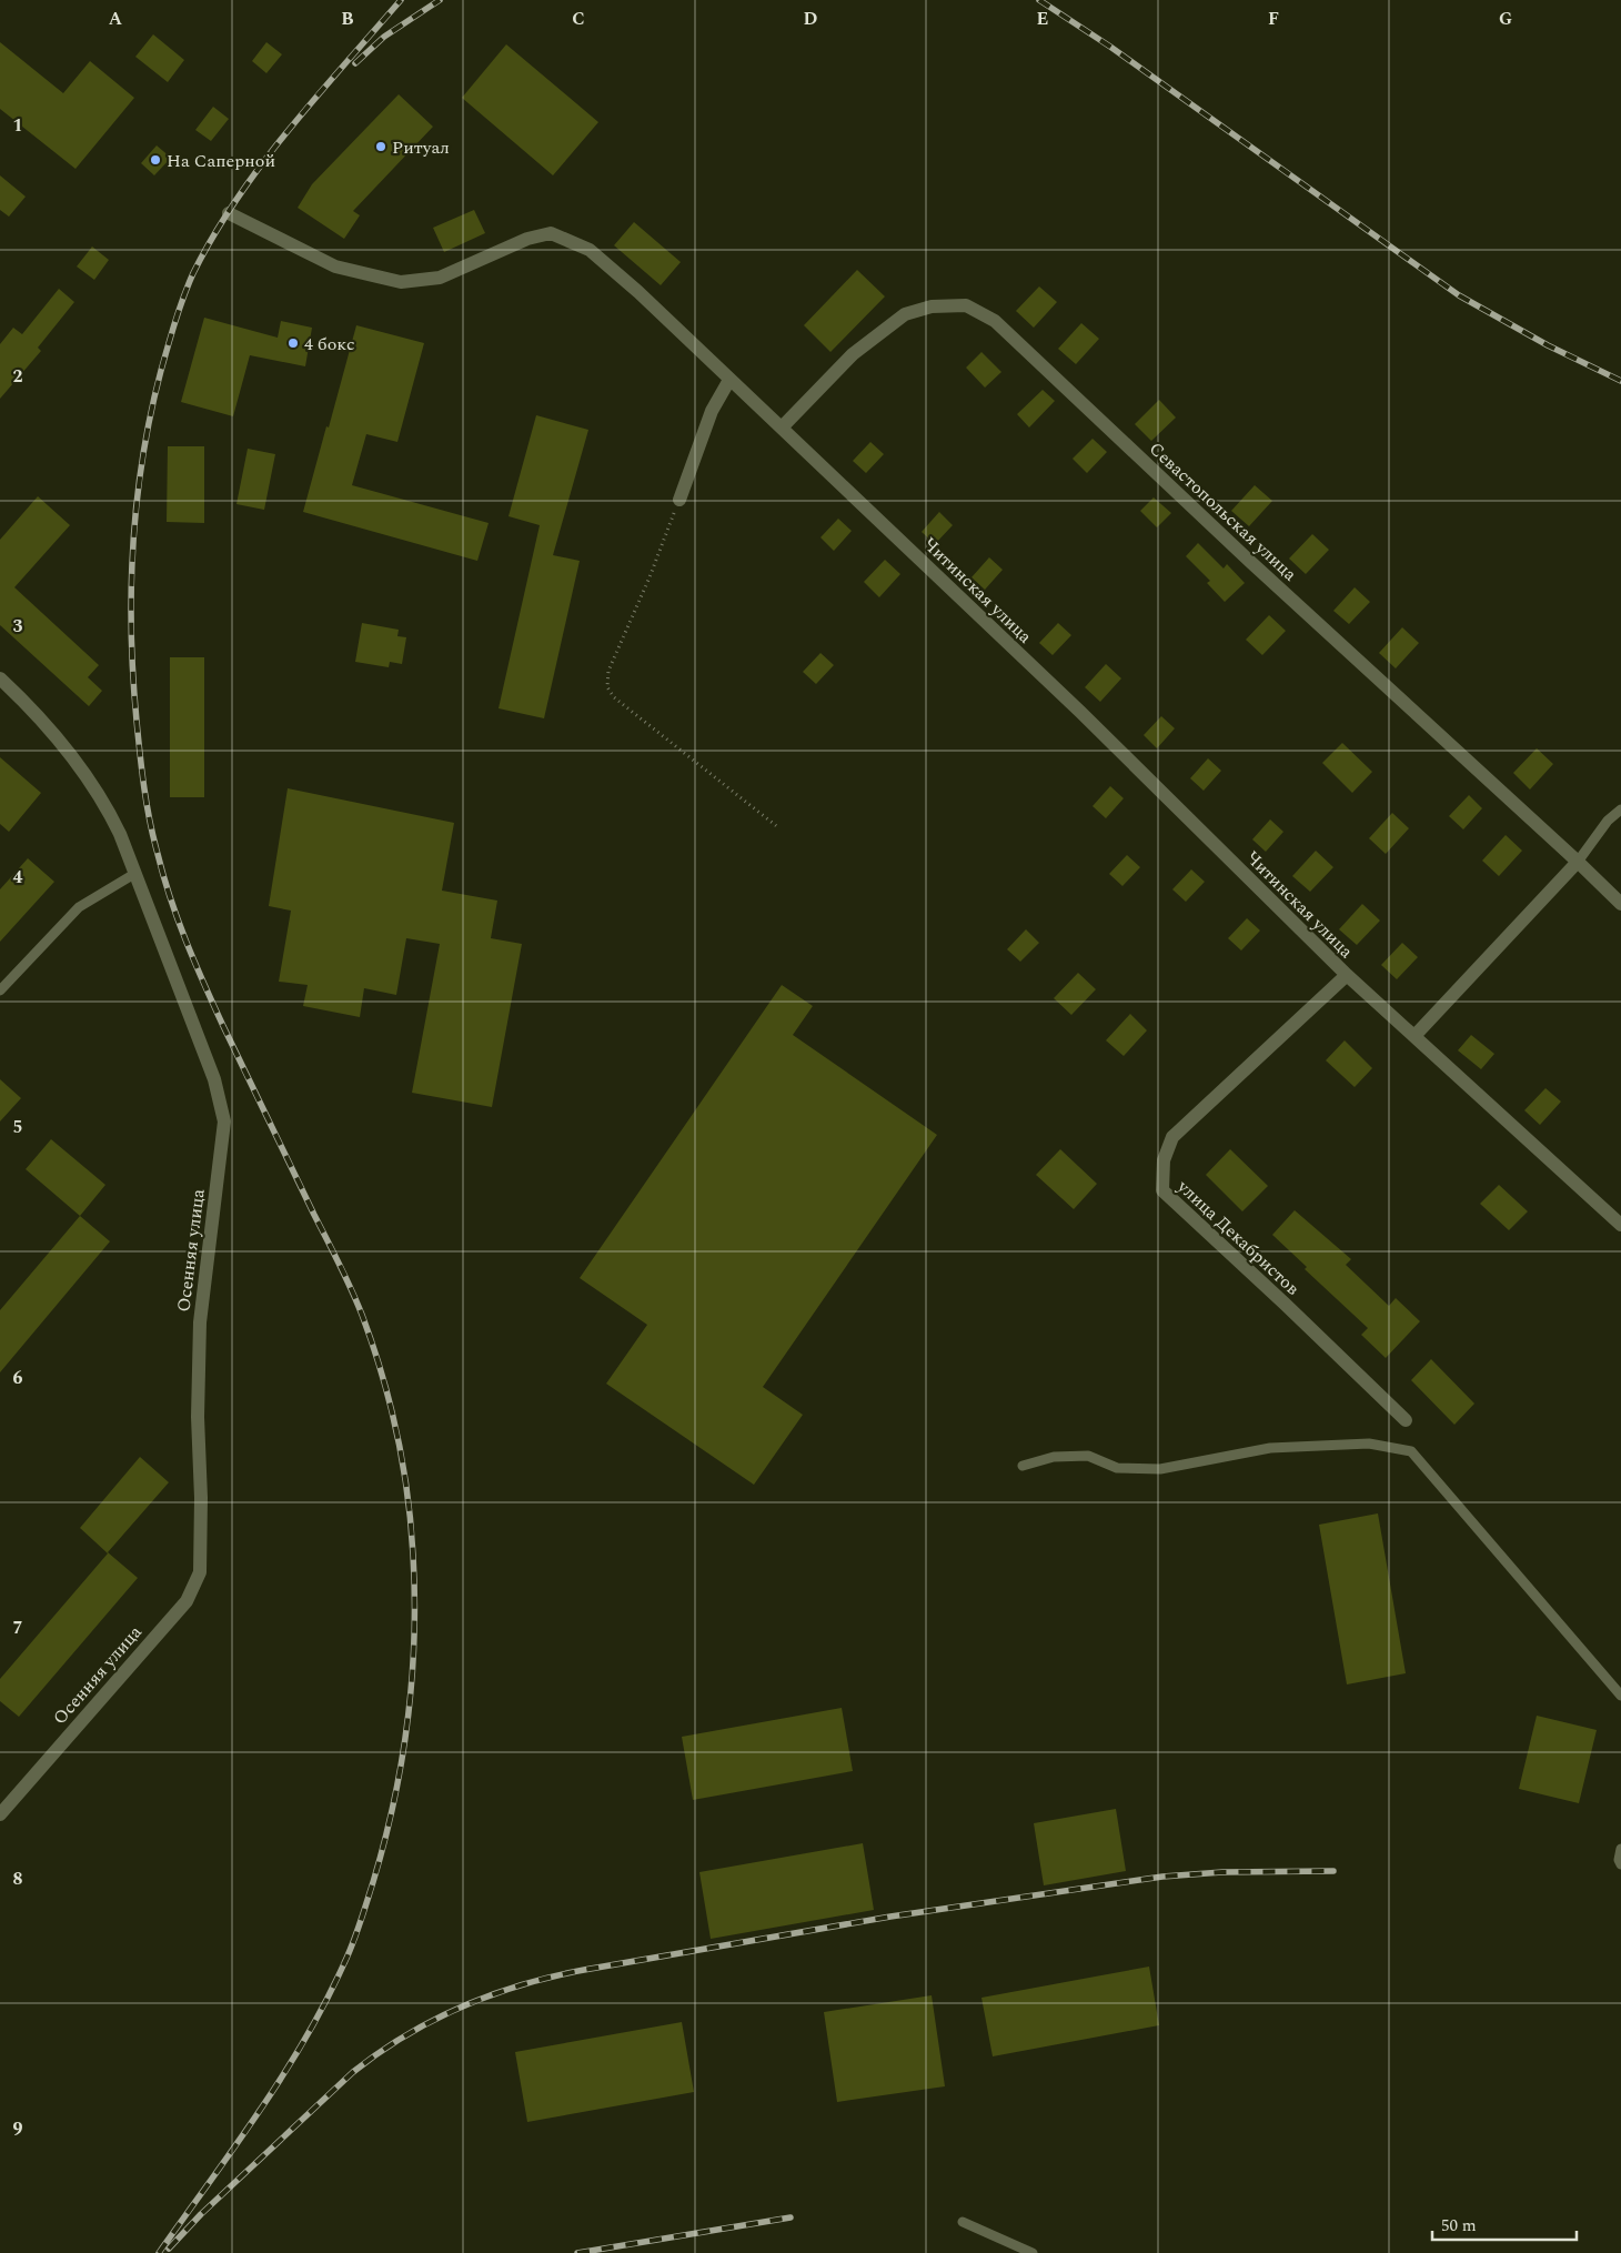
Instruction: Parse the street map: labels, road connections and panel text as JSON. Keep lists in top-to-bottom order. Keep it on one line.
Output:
{"streets":{"street":["Севастопольская улица","Читинская улица","улица Декабристов","Осенняя улица"]},"crossings":[["Севастопольская улица","Читинская улица"],["Читинская улица","улица Декабристов"]],"places":["Ритуал","На Саперной","4 бокс"],"scale_bar":"50 m","grid":{"columns":["A","B","C","D","E","F","G"],"rows":["1","2","3","4","5","6","7","8","9"]}}
